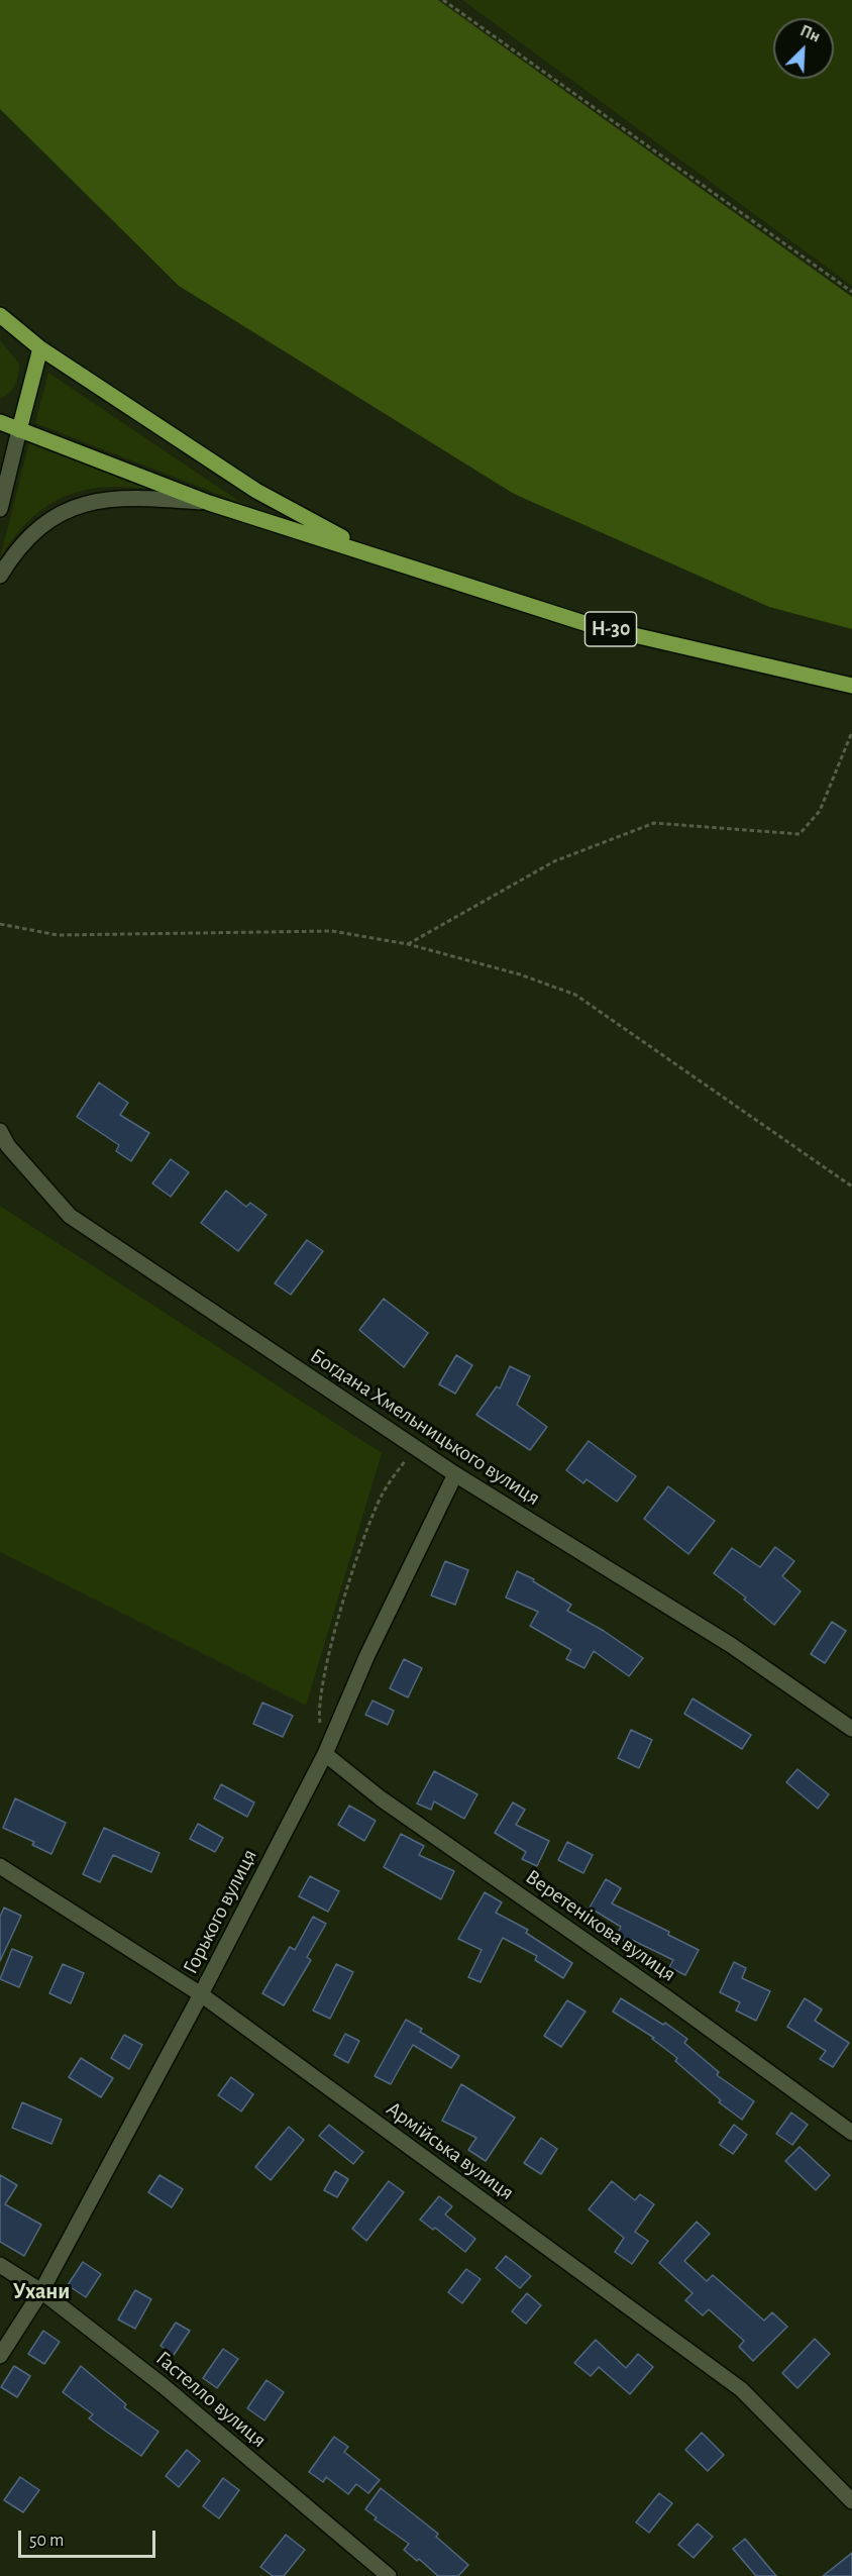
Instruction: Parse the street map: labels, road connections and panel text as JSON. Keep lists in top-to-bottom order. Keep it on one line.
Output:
{"streets":{"main road":["Н-30"],"street":["Богдана Хмельницького вулиця","Горького вулиця","Веретенікова вулиця","Армійська вулиця","Гастелло вулиця"]},"crossings":[["Богдана Хмельницького вулиця","Горького вулиця"],["Горького вулиця","Веретенікова вулиця"],["Горького вулиця","Армійська вулиця"],["Горького вулиця","Гастелло вулиця"]],"districts":["Ухани"],"scale_bar":"50 m","north":"top right"}
